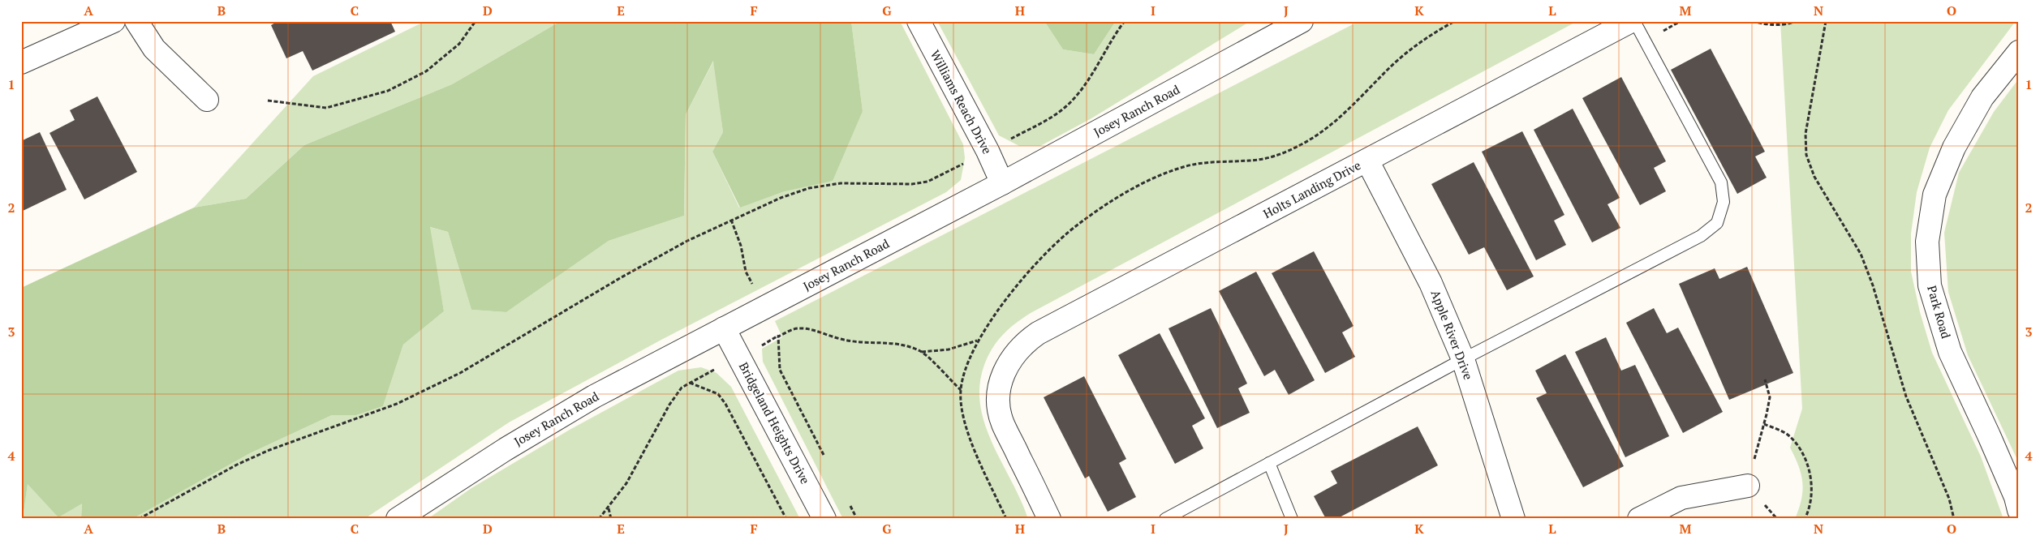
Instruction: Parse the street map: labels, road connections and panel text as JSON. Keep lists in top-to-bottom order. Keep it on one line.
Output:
{"streets":{"street":["Williams Reach Drive","Josey Ranch Road","Holts Landing Drive","Park Road","Apple River Drive","Bridgeland Heights Drive"]},"crossings":[["Williams Reach Drive","Josey Ranch Road"],["Josey Ranch Road","Bridgeland Heights Drive"],["Holts Landing Drive","Apple River Drive"]],"grid":{"columns":["A","B","C","D","E","F","G","H","I","J","K","L","M","N","O"],"rows":["1","2","3","4"]}}
